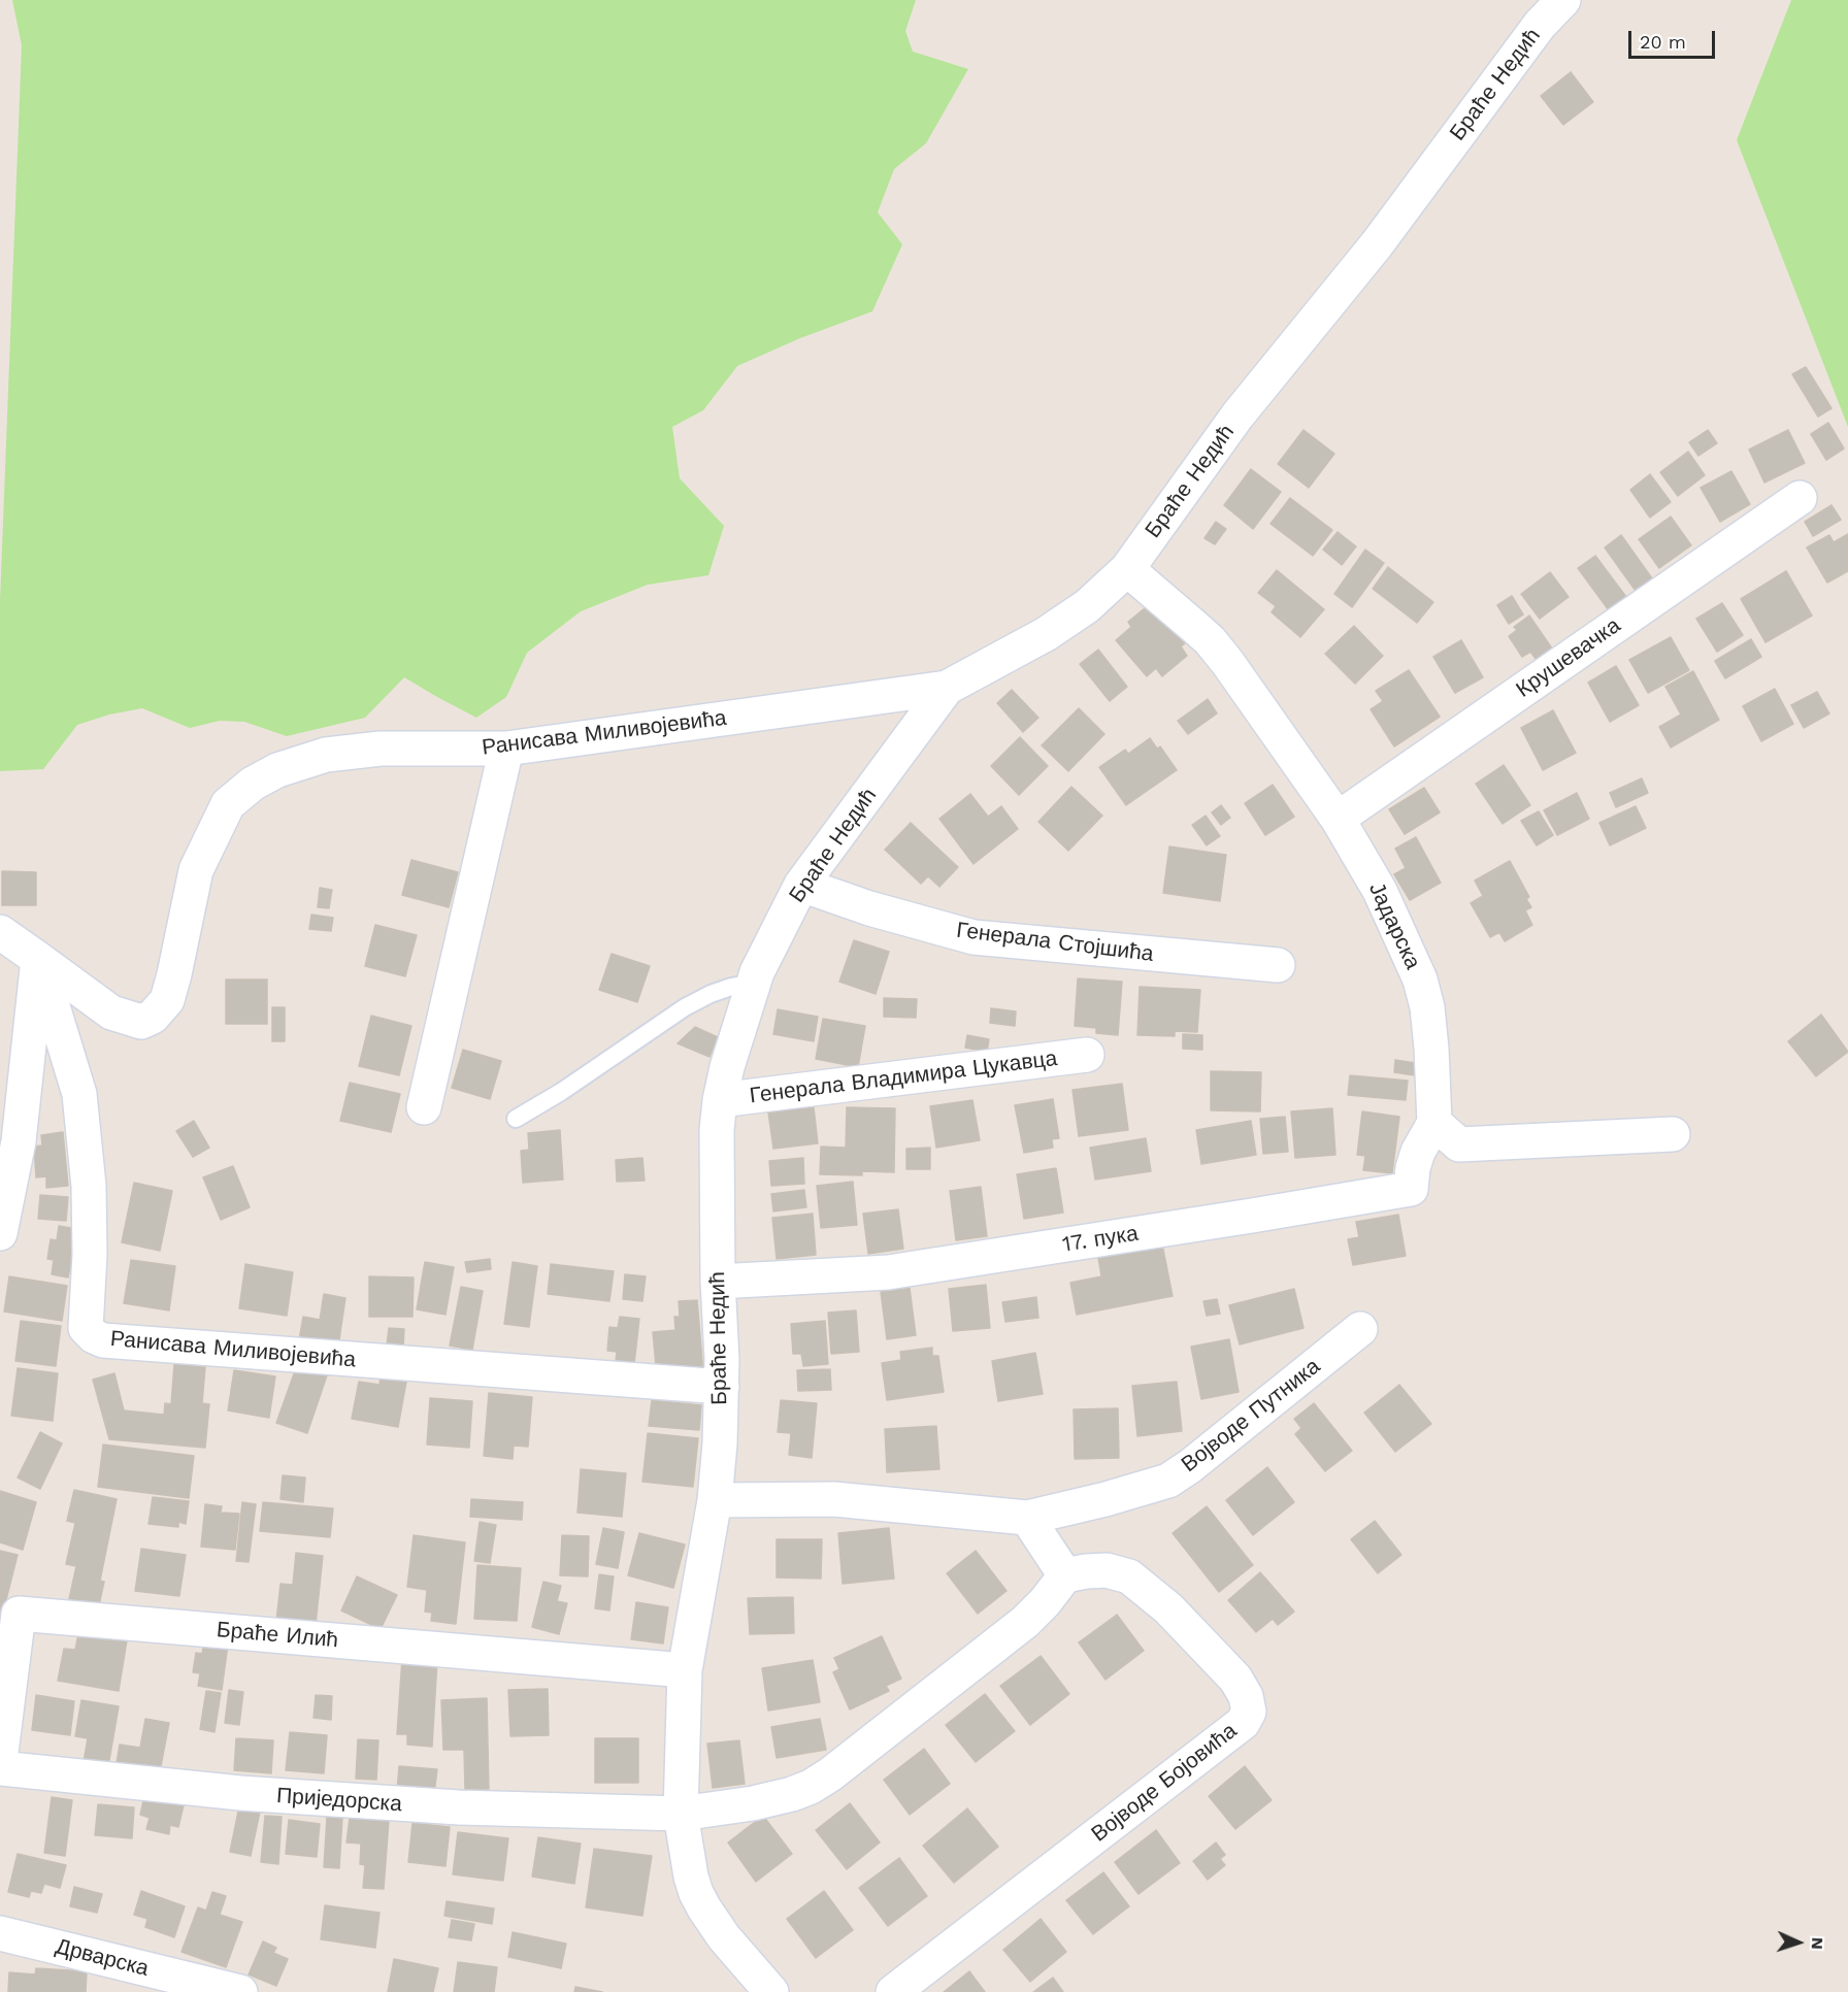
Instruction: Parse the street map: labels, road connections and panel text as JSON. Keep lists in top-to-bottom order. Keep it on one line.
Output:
{"streets":{"street":["Браће Недић","Крушевачка","Ранисава Миливојевића","Јадарска","Генерала Стојшића","Генерала Владимира Цукавца","17. пука","Војводе Путника","Браће Илић","Војводе Бојовића","Приједорска","Дрварска"]},"crossings":[["Браће Недић","Ранисава Миливојевића"],["Браће Недић","Јадарска"],["Браће Недић","Генерала Стојшића"],["Браће Недић","Генерала Владимира Цукавца"],["Браће Недић","17. пука"],["Браће Недић","Војводе Путника"],["Браће Недић","Браће Илић"],["Браће Недић","Приједорска"],["Крушевачка","Јадарска"],["Јадарска","17. пука"]],"scale_bar":"20 m","north":"right"}
